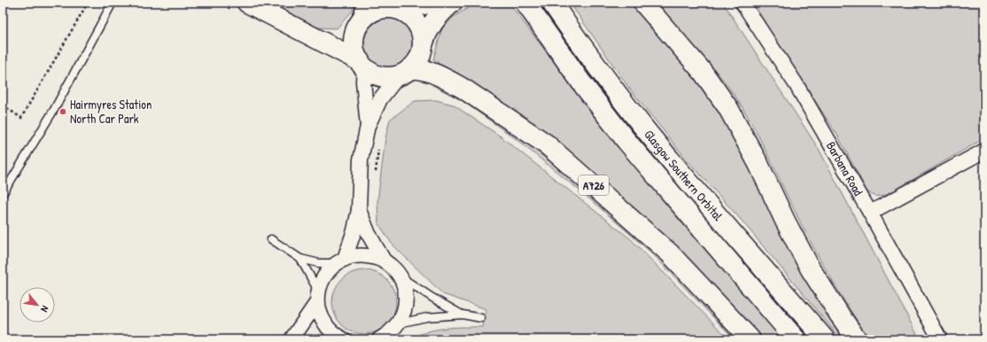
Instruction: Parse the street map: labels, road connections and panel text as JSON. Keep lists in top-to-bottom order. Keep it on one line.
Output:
{"streets":{"main road":["Glasgow Southern Orbital","A726"],"street":["Barbana Road"]},"places":["Hairmyres Station North Car Park"],"north":"bottom right"}
